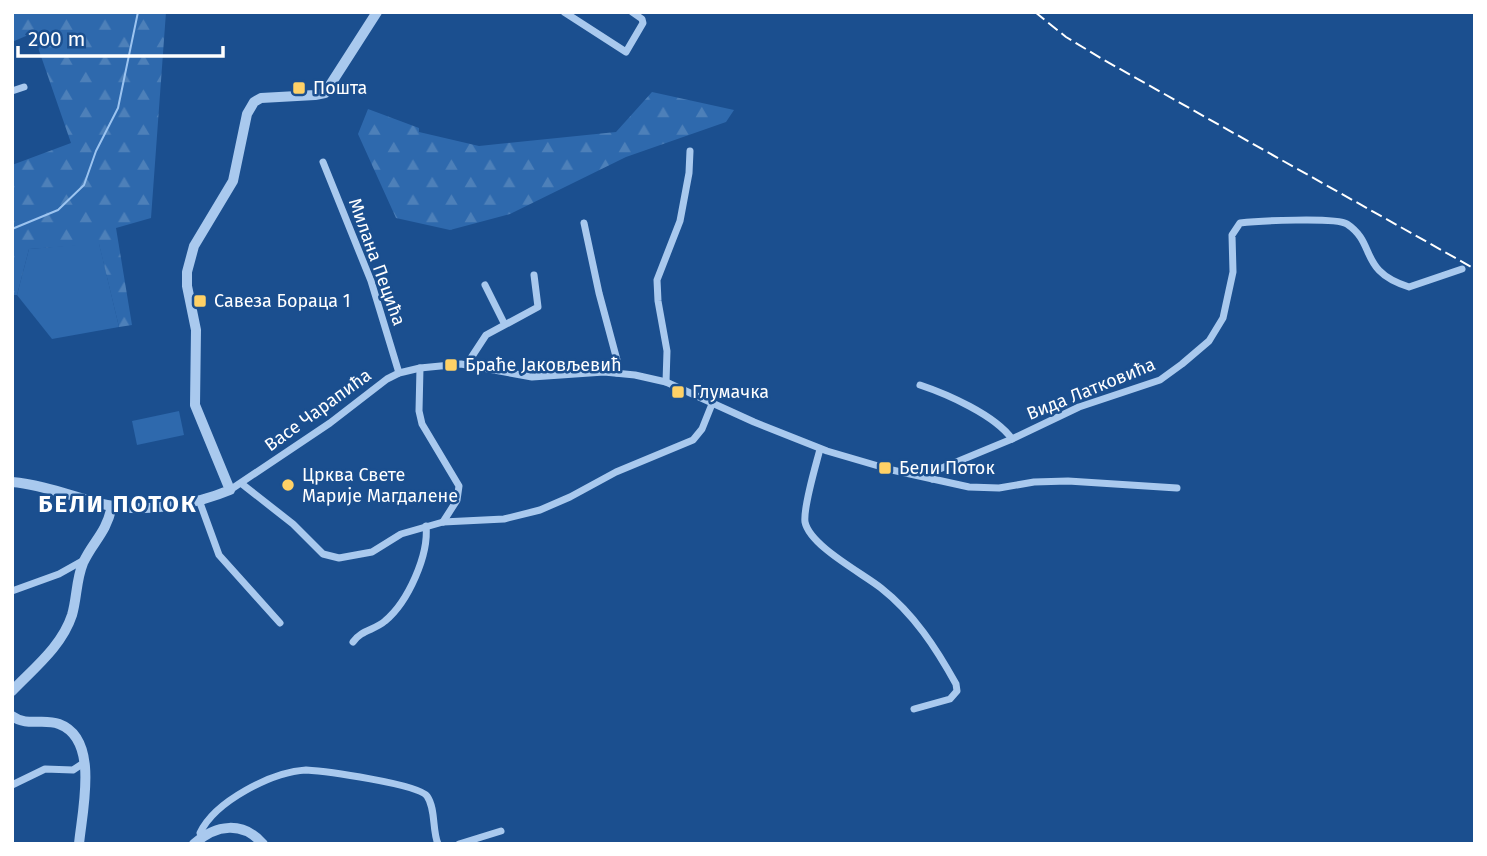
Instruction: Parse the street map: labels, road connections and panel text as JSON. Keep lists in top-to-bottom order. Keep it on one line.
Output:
{"streets":{"street":["Милана Пецића","Вида Латковића","Васе Чарапића"]},"crossings":[["Милана Пецића","Васе Чарапића"],["Вида Латковића","Васе Чарапића"]],"districts":["БЕЛИ ПОТОК"],"places":{"transit":["Пошта","Савеза Бораца 1","Браће Јаковљевић","Глумачка","Бели Поток"],"other":["Црква Свете Марије Магдалене"]},"scale_bar":"200 m"}
